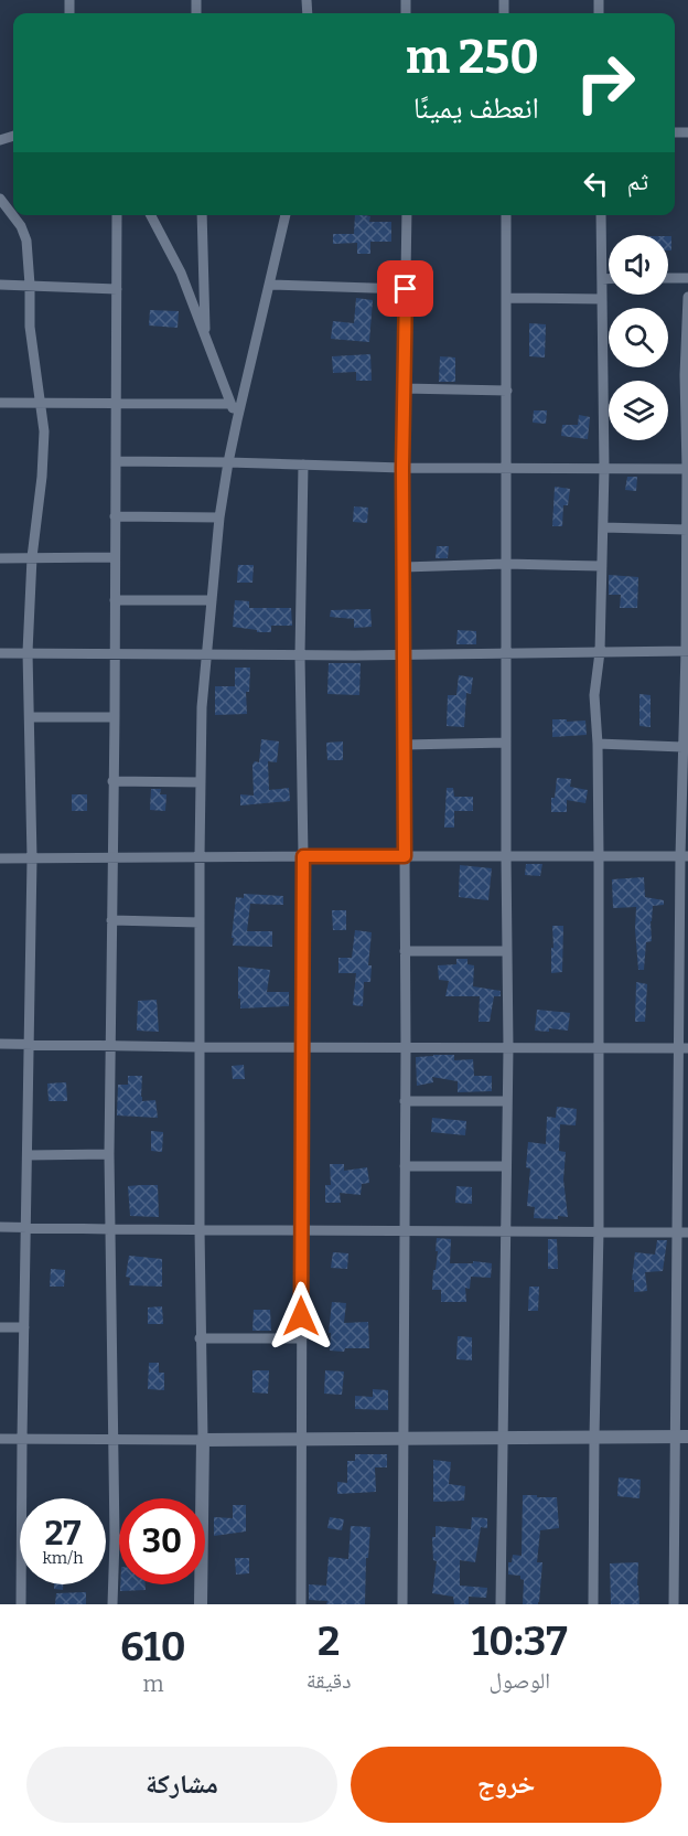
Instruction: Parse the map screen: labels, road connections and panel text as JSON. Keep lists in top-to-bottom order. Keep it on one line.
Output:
{"page":{"turn":["250 m","انعطف يمينًا"],"then":"ثم","speed":"27 km/h","limit":"30","eta":["10:37","الوصول","2","دقيقة","610","m"],"buttons":["خروج","مشاركة"]}}
